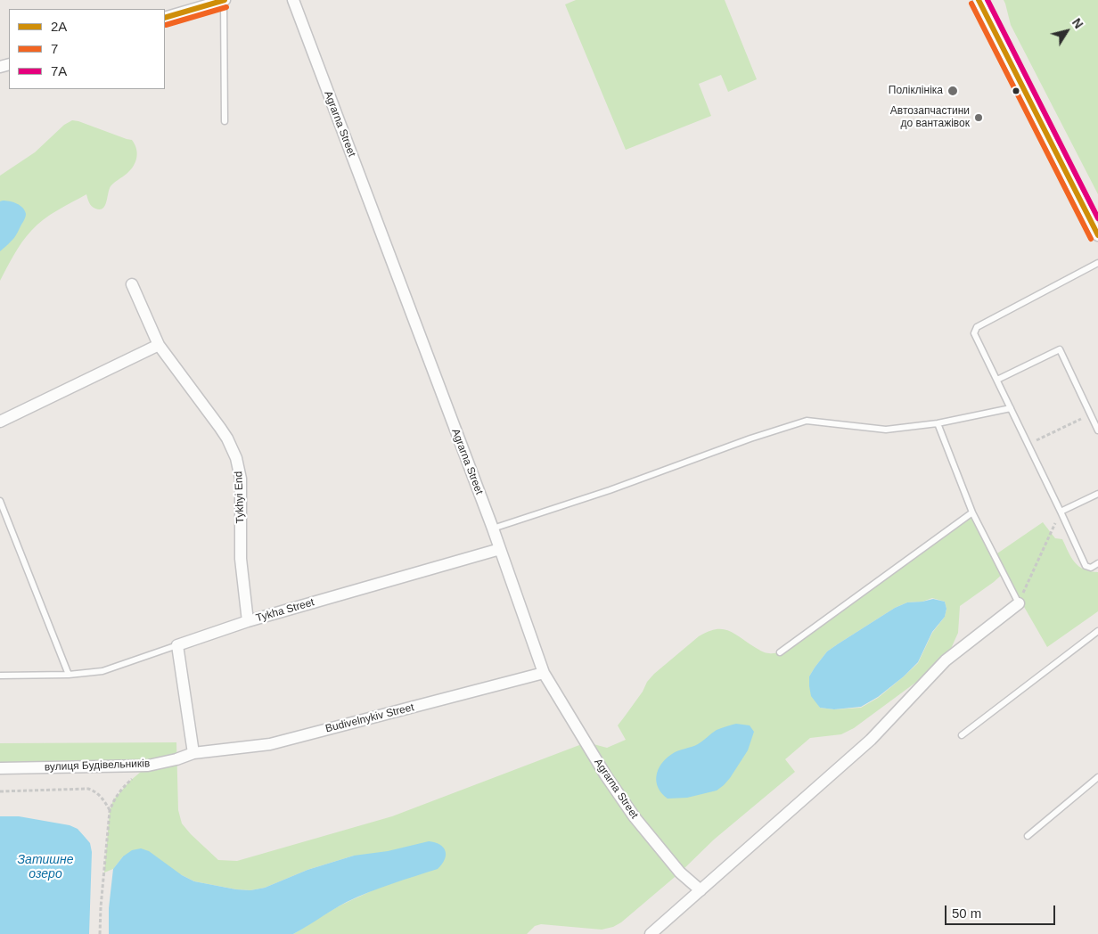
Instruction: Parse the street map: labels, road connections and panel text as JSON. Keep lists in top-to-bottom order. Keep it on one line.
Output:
{"streets":{"street":["Agrarna Street","Tykhyi End","Tykha Street","Budivelnykiv Street","вулиця Будівельників"]},"crossings":[["Agrarna Street","Tykha Street"],["Agrarna Street","Budivelnykiv Street"],["Tykhyi End","Tykha Street"],["Budivelnykiv Street","вулиця Будівельників"]],"water":["Затишне озеро"],"places":["Поліклініка","Автозапчастини до вантажівок"],"lines":["transit line 2А","transit line 7А","transit line 7"],"legend":["2А","7","7А"],"scale_bar":"50 m","north":"top right"}
